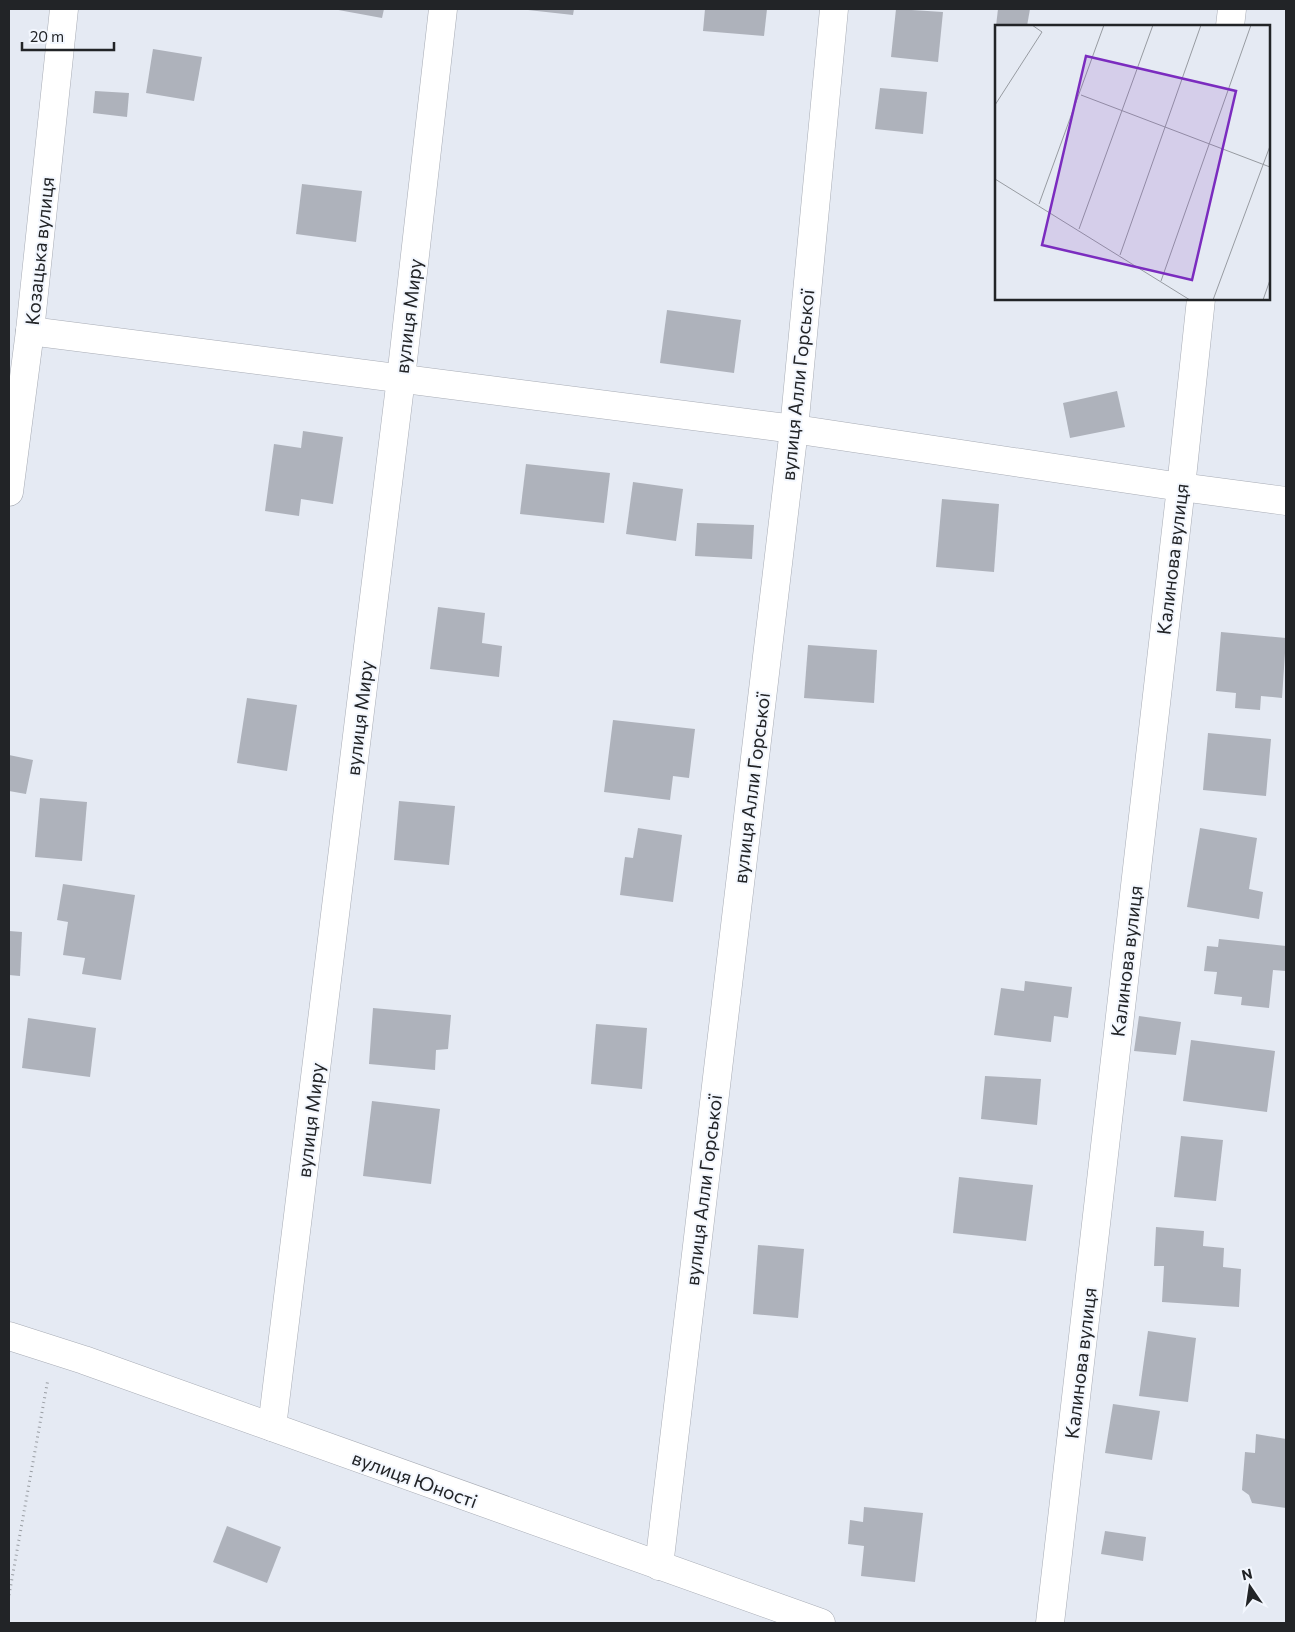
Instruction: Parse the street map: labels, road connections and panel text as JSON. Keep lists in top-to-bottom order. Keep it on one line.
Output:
{"streets":{"street":["Козацька вулиця","вулиця Миру","вулиця Алли Горської","Калинова вулиця","вулиця Юності"]},"crossings":[["вулиця Миру","вулиця Юності"],["вулиця Алли Горської","вулиця Юності"]],"scale_bar":"20 m","north":"top"}
